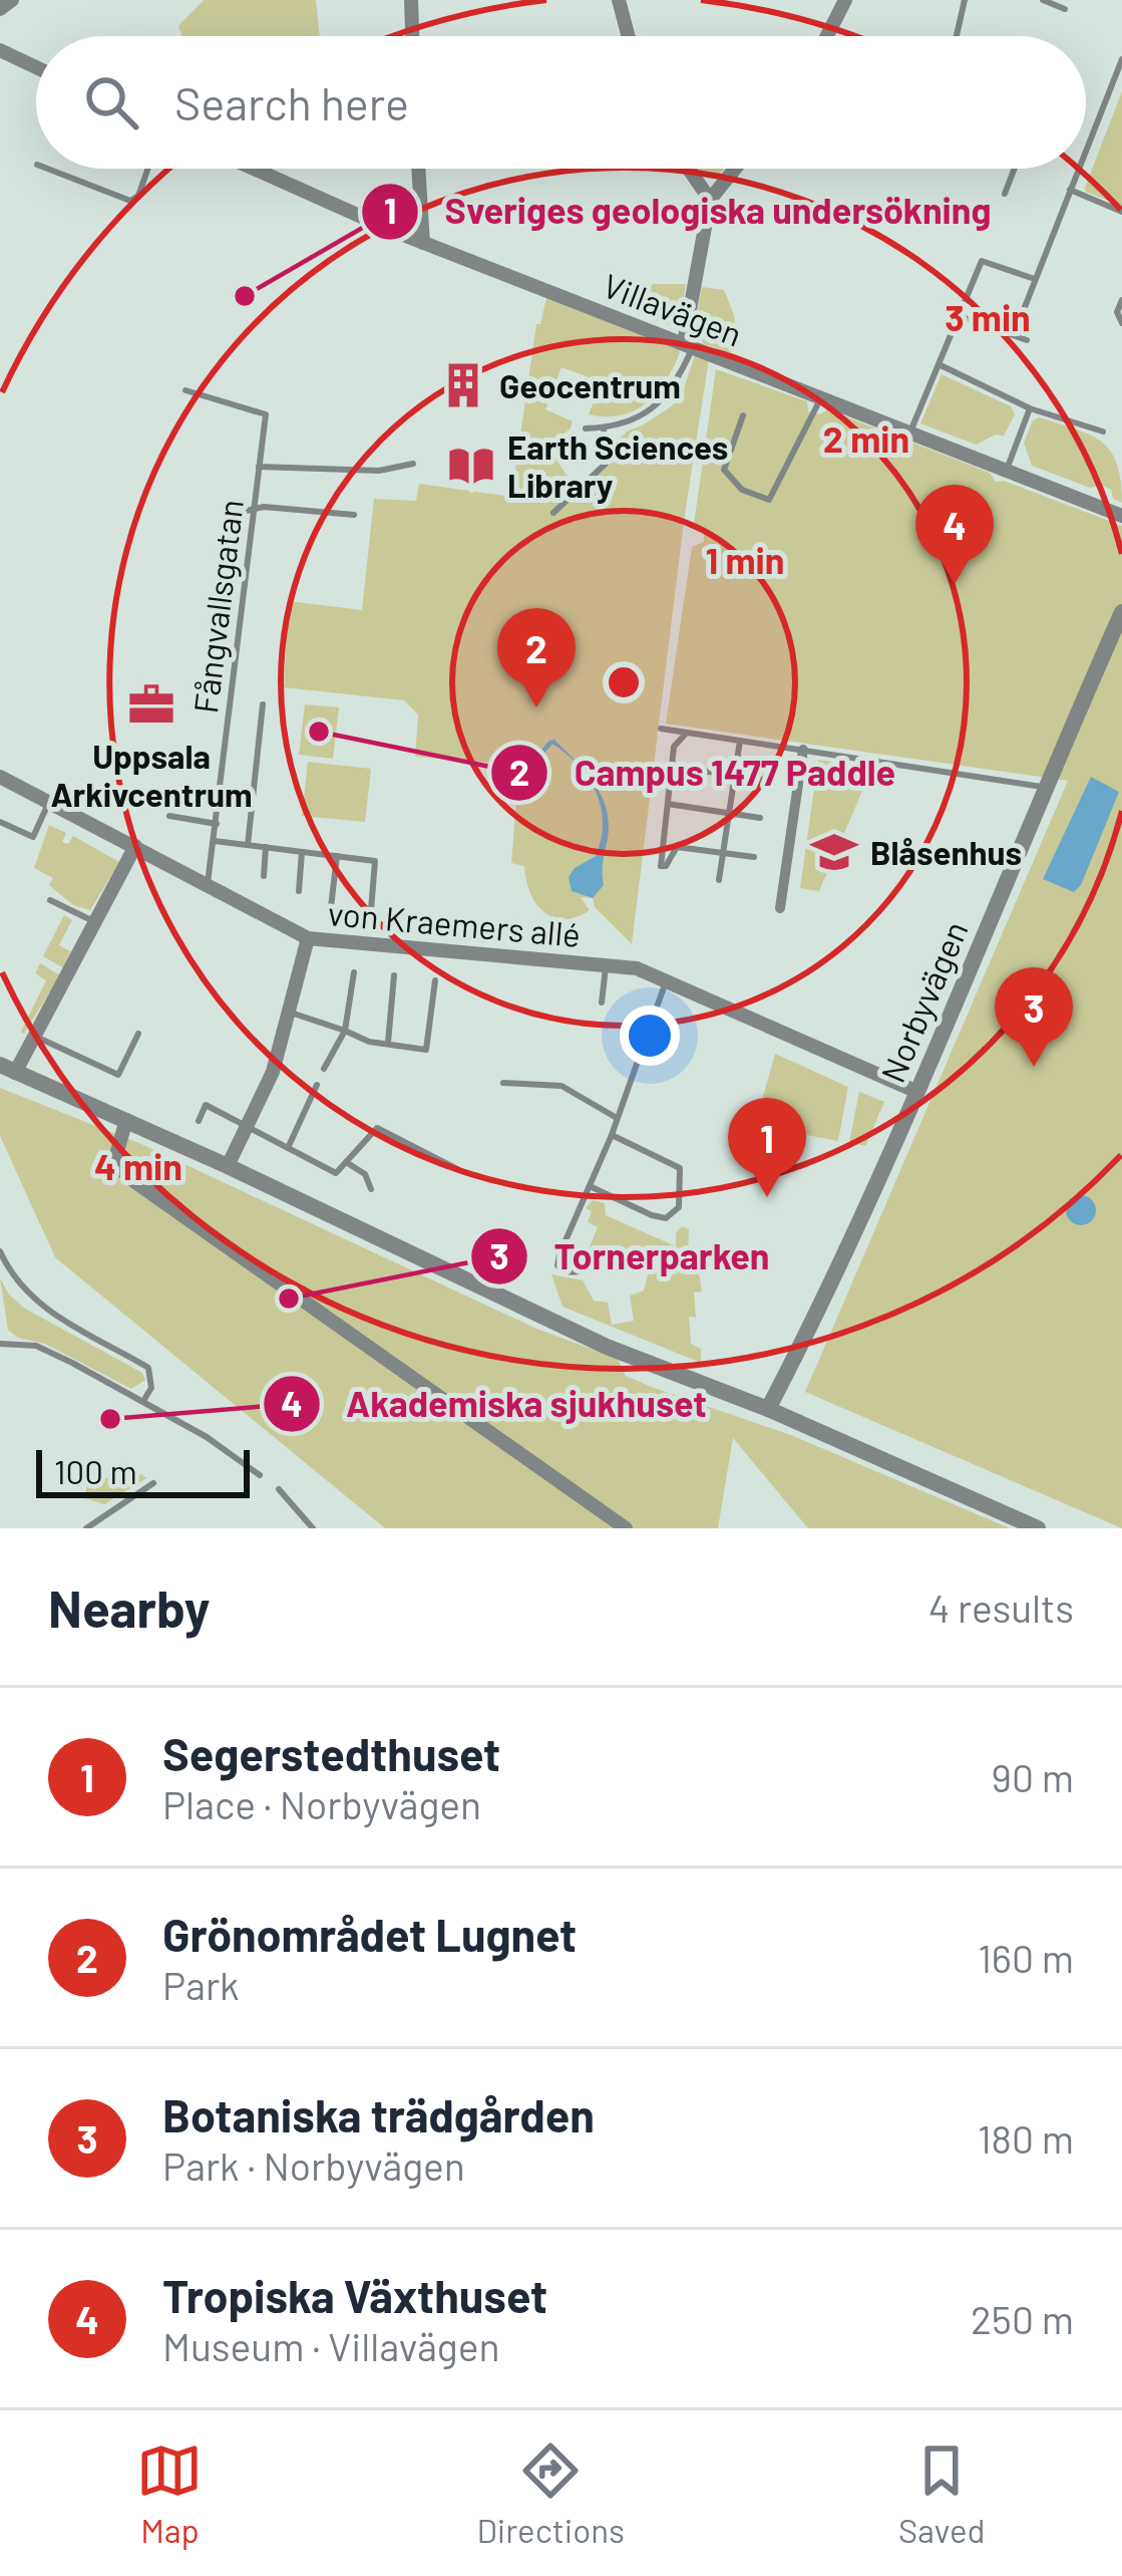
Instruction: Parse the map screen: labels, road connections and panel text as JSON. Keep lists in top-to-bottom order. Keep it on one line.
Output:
{"streets":{"street":["Villavägen","von Kraemers allé","Norbyvägen"],"lane":["Fångvallsgatan"]},"crossings":[["Fångvallsgatan","von Kraemers allé"],["von Kraemers allé","Norbyvägen"]],"places":{"other":["Sveriges geologiska undersökning","Campus 1477 Paddle","Tornerparken","Akademiska sjukhuset"],"building":["Geocentrum"],"library":["Earth Sciences Library"],"office":["Uppsala Arkivcentrum"],"school or university":["Blåsenhus"]},"scale_bar":"100 m","page":{"search":"Search here","pins":["4","2","3","1"],"scale":"100 m","heading":["Nearby","4 results"],"list":[{"mark":"1","name":"Segerstedthuset","note":"Place · Norbyvägen","value":"90 m"},{"mark":"2","name":"Grönområdet Lugnet","note":"Park","value":"160 m"},{"mark":"3","name":"Botaniska trädgården","note":"Park · Norbyvägen","value":"180 m"},{"mark":"4","name":"Tropiska Växthuset","note":"Museum · Villavägen","value":"250 m"}],"nav":["Map","Directions","Saved"]},"rings":["3 min","2 min","1 min","4 min"]}
